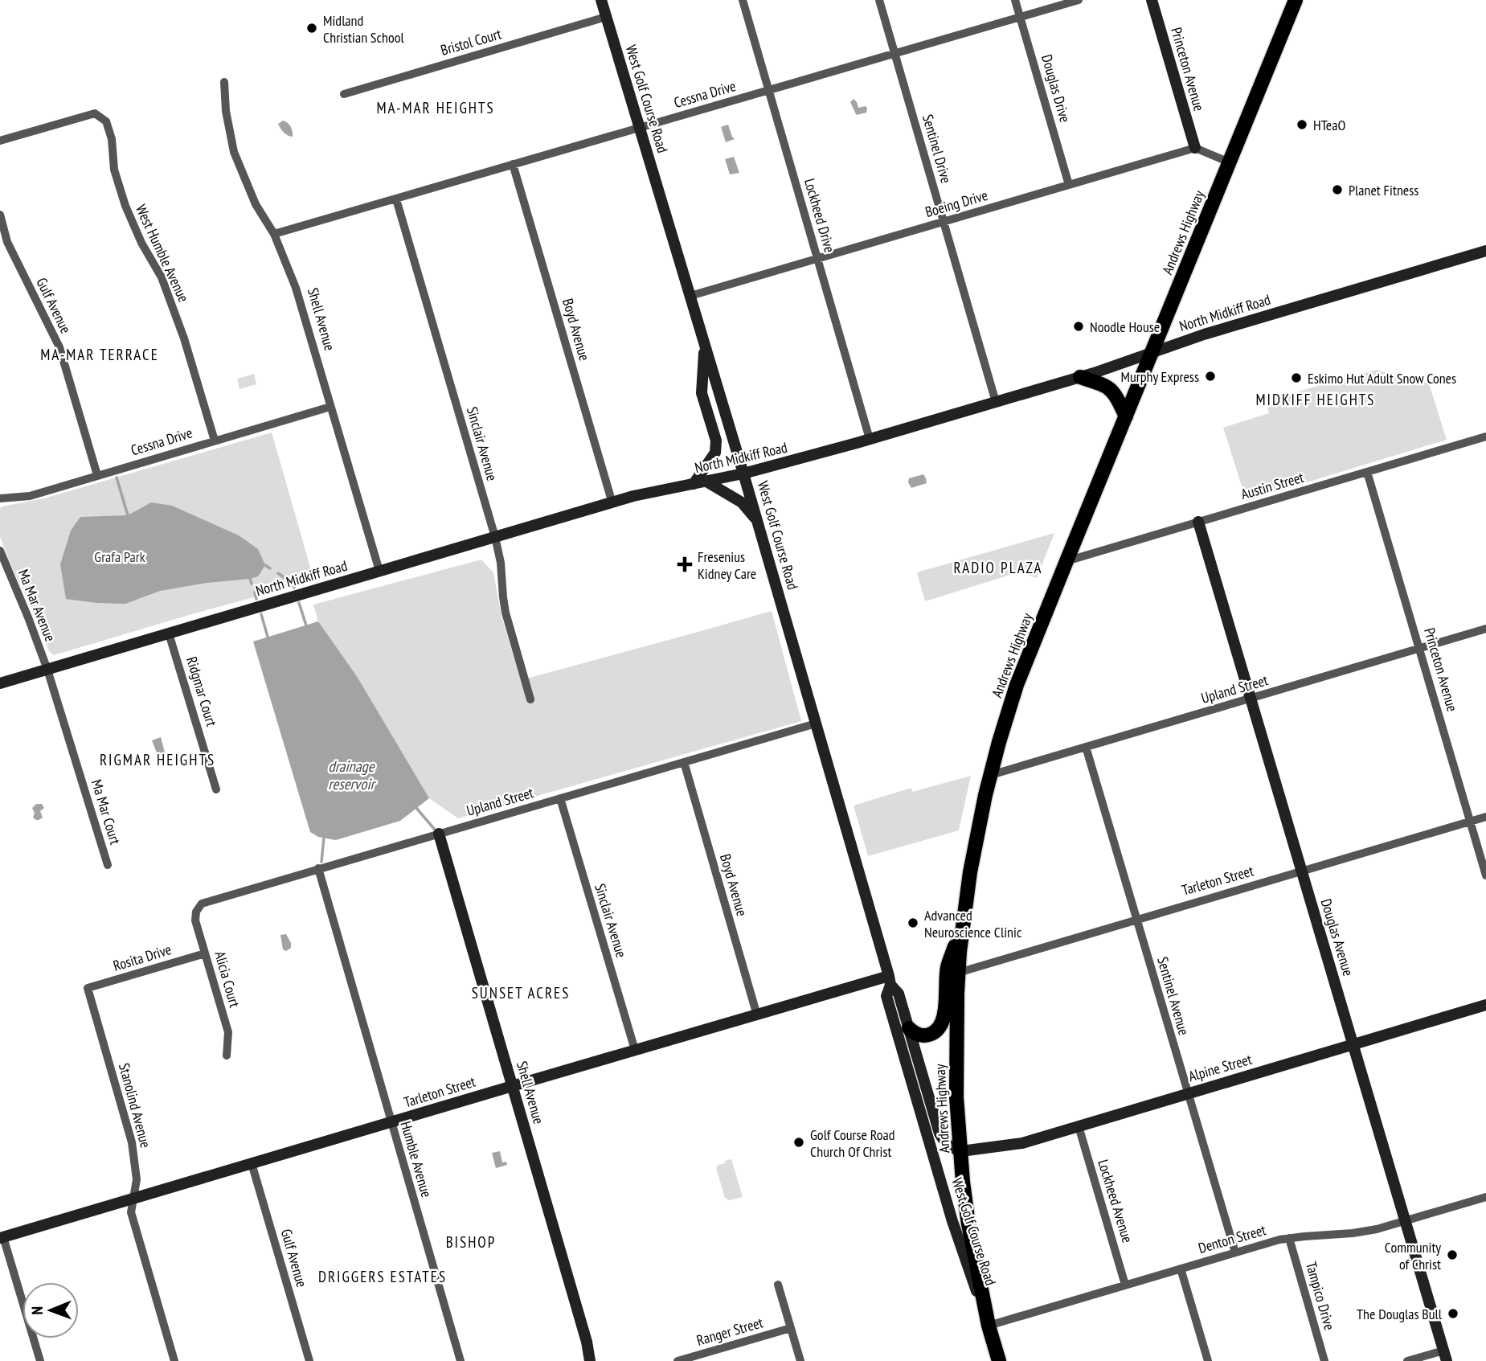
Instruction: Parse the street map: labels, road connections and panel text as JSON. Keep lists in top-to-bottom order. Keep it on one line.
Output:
{"streets":{"main road":["Princeton Avenue","West Golf Course Road","Andrews Highway","North Midkiff Road","Shell Avenue","Tarleton Street","Douglas Avenue","Alpine Street"],"street":["Bristol Court","Douglas Drive","Cessna Drive","Sentinel Drive","Boeing Drive","Lockheed Drive","West Humble Avenue","Gulf Avenue","Boyd Avenue","Sinclair Avenue","Austin Street","Ma Mar Avenue","Upland Street","Ridgmar Court","Ma Mar Court","Rosita Drive","Alicia Court","Sentinel Avenue","Stanolind Avenue","Humble Avenue","Lockheed Avenue","Denton Street","Tampico Drive","Ranger Street"]},"crossings":[["Bristol Court","West Golf Course Road"],["Princeton Avenue","Boeing Drive"],["Princeton Avenue","Austin Street"],["Princeton Avenue","Upland Street"],["Princeton Avenue","Tarleton Street"],["Douglas Drive","Cessna Drive"],["Douglas Drive","Boeing Drive"],["Cessna Drive","West Golf Course Road"],["Cessna Drive","Sentinel Drive"],["Cessna Drive","Lockheed Drive"],["Cessna Drive","West Humble Avenue"],["Cessna Drive","Gulf Avenue"],["Cessna Drive","Shell Avenue"],["Cessna Drive","Boyd Avenue"],["Cessna Drive","Sinclair Avenue"],["West Golf Course Road","Boeing Drive"],["West Golf Course Road","Andrews Highway"],["West Golf Course Road","North Midkiff Road"],["West Golf Course Road","Upland Street"],["West Golf Course Road","Tarleton Street"],["West Golf Course Road","Alpine Street"],["West Golf Course Road","Denton Street"],["Sentinel Drive","Boeing Drive"],["Sentinel Drive","North Midkiff Road"],["Boeing Drive","Lockheed Drive"],["Lockheed Drive","North Midkiff Road"],["Andrews Highway","North Midkiff Road"],["Andrews Highway","Austin Street"],["Andrews Highway","Upland Street"],["Andrews Highway","Tarleton Street"],["Andrews Highway","Alpine Street"],["Andrews Highway","Denton Street"],["Gulf Avenue","Tarleton Street"],["North Midkiff Road","Shell Avenue"],["North Midkiff Road","Boyd Avenue"],["North Midkiff Road","Sinclair Avenue"],["North Midkiff Road","Ma Mar Avenue"],["North Midkiff Road","Ridgmar Court"],["North Midkiff Road","Ma Mar Court"],["Shell Avenue","Upland Street"],["Shell Avenue","Tarleton Street"],["Boyd Avenue","Upland Street"],["Boyd Avenue","Tarleton Street"],["Sinclair Avenue","Upland Street"],["Sinclair Avenue","Tarleton Street"],["Austin Street","Douglas Avenue"],["Ma Mar Avenue","Ma Mar Court"],["Upland Street","Douglas Avenue"],["Upland Street","Alicia Court"],["Upland Street","Sentinel Avenue"],["Upland Street","Humble Avenue"],["Tarleton Street","Douglas Avenue"],["Tarleton Street","Sentinel Avenue"],["Tarleton Street","Stanolind Avenue"],["Tarleton Street","Humble Avenue"],["Douglas Avenue","Alpine Street"],["Douglas Avenue","Denton Street"],["Rosita Drive","Alicia Court"],["Rosita Drive","Stanolind Avenue"],["Sentinel Avenue","Alpine Street"],["Sentinel Avenue","Denton Street"],["Alpine Street","Lockheed Avenue"],["Lockheed Avenue","Denton Street"],["Denton Street","Tampico Drive"]],"districts":["MA-MAR HEIGHTS","MA-MAR TERRACE","MIDKIFF HEIGHTS","RADIO PLAZA","RIGMAR HEIGHTS","SUNSET ACRES","BISHOP","DRIGGERS ESTATES"],"water":["drainage reservoir"],"parks":["Grafa Park"],"places":{"other":["Midland Christian School","HTeaO","Planet Fitness","Noodle House","Murphy Express","Eskimo Hut Adult Snow Cones","Advanced Neuroscience Clinic","Golf Course Road Church Of Christ","Community of Christ","The Douglas Bull"],"health":["Fresenius Kidney Care"]},"north":"left"}
